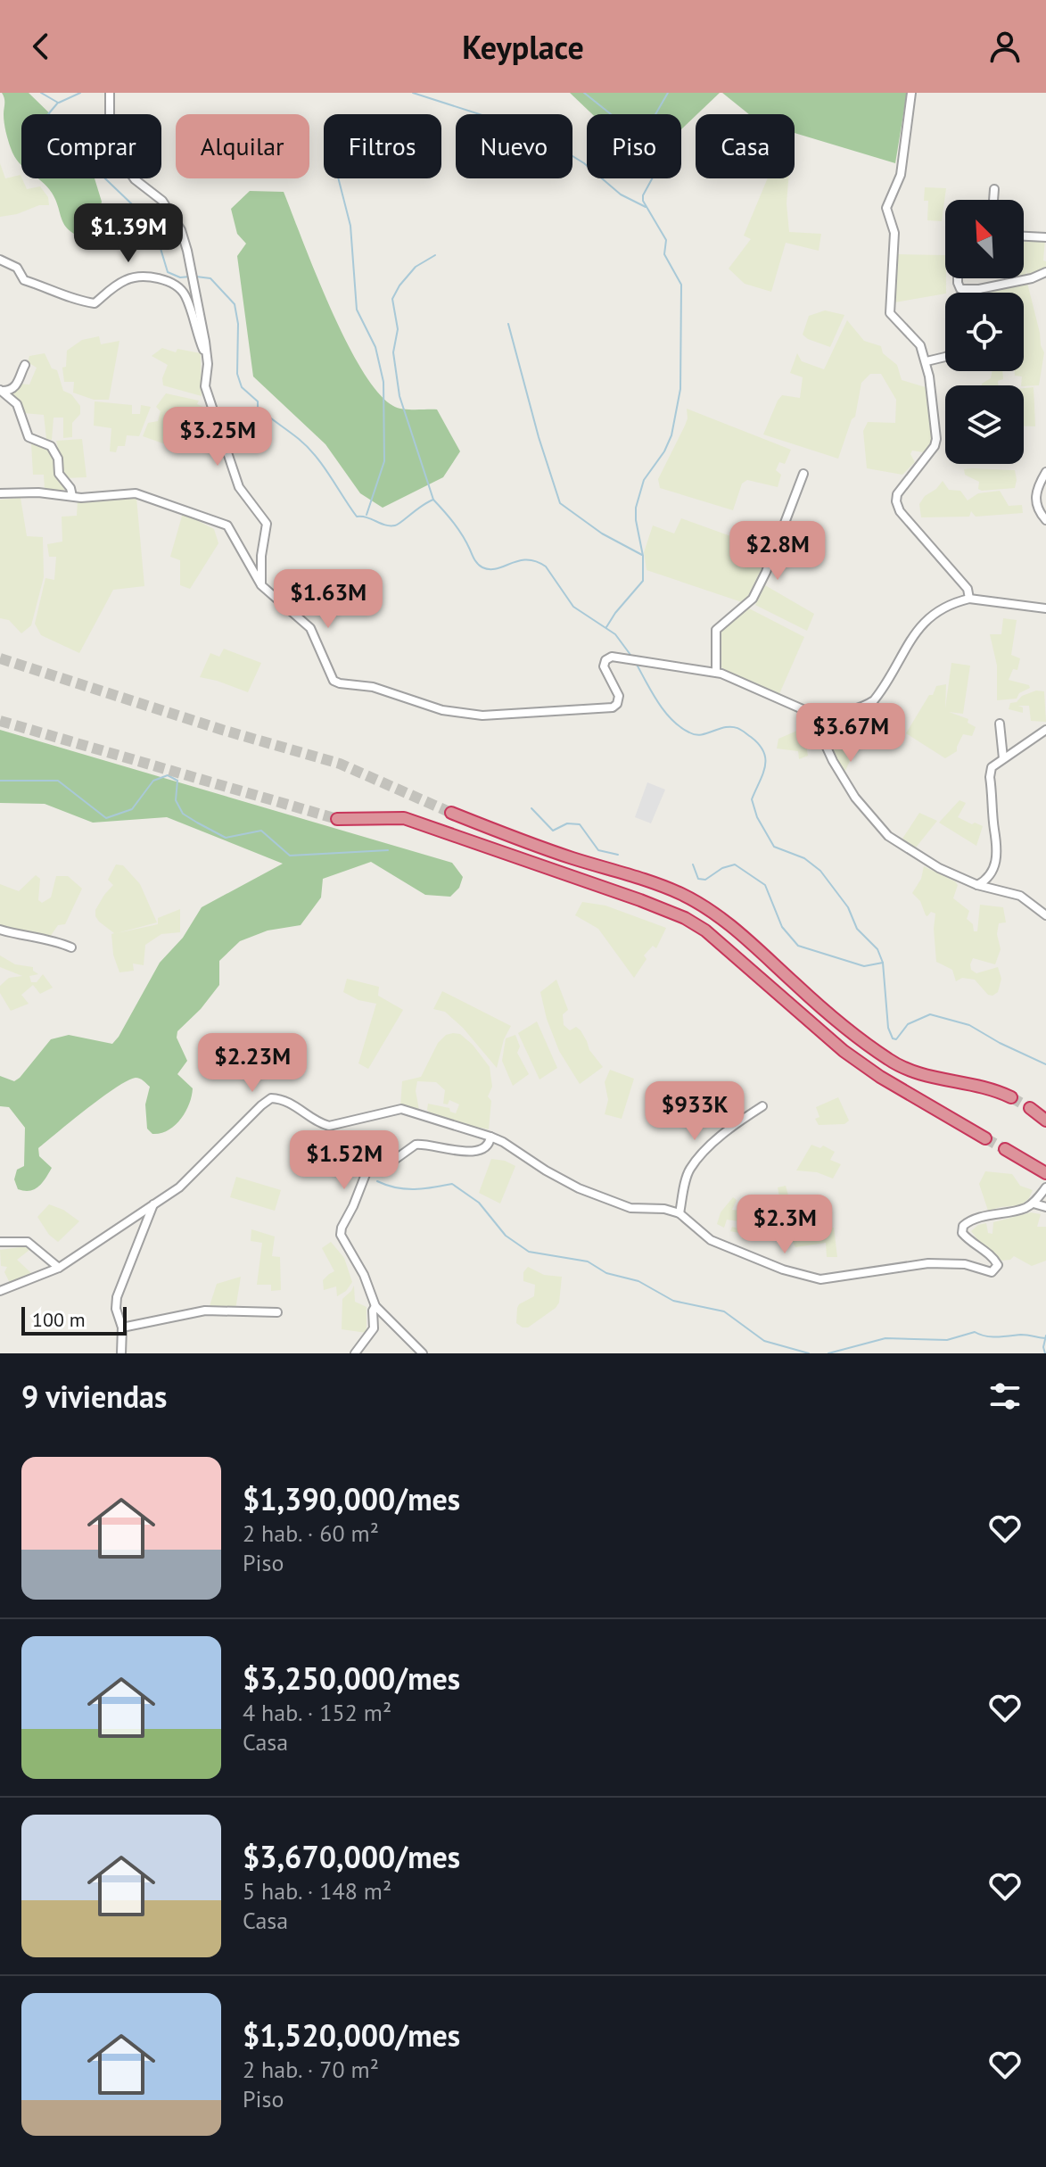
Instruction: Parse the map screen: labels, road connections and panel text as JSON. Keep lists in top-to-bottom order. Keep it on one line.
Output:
{"scale_bar":"100 m","north":"top left","page":{"header":"Keyplace","chip":["Comprar","Alquilar","Filtros","Nuevo","Piso","Casa"],"price":["$1.39M","$3.25M","$2.8M","$1.63M","$3.67M","$2.23M","$933K","$1.52M","$2.3M"],"scale":"100 m","heading":"9 viviendas","list":[{"name":"$1,390,000/mes","note":"2 hab. · 60 m² · Piso"},{"name":"$3,250,000/mes","note":"4 hab. · 152 m² · Casa"},{"name":"$3,670,000/mes","note":"5 hab. · 148 m² · Casa"},{"name":"$1,520,000/mes","note":"2 hab. · 70 m² · Piso"}]}}
